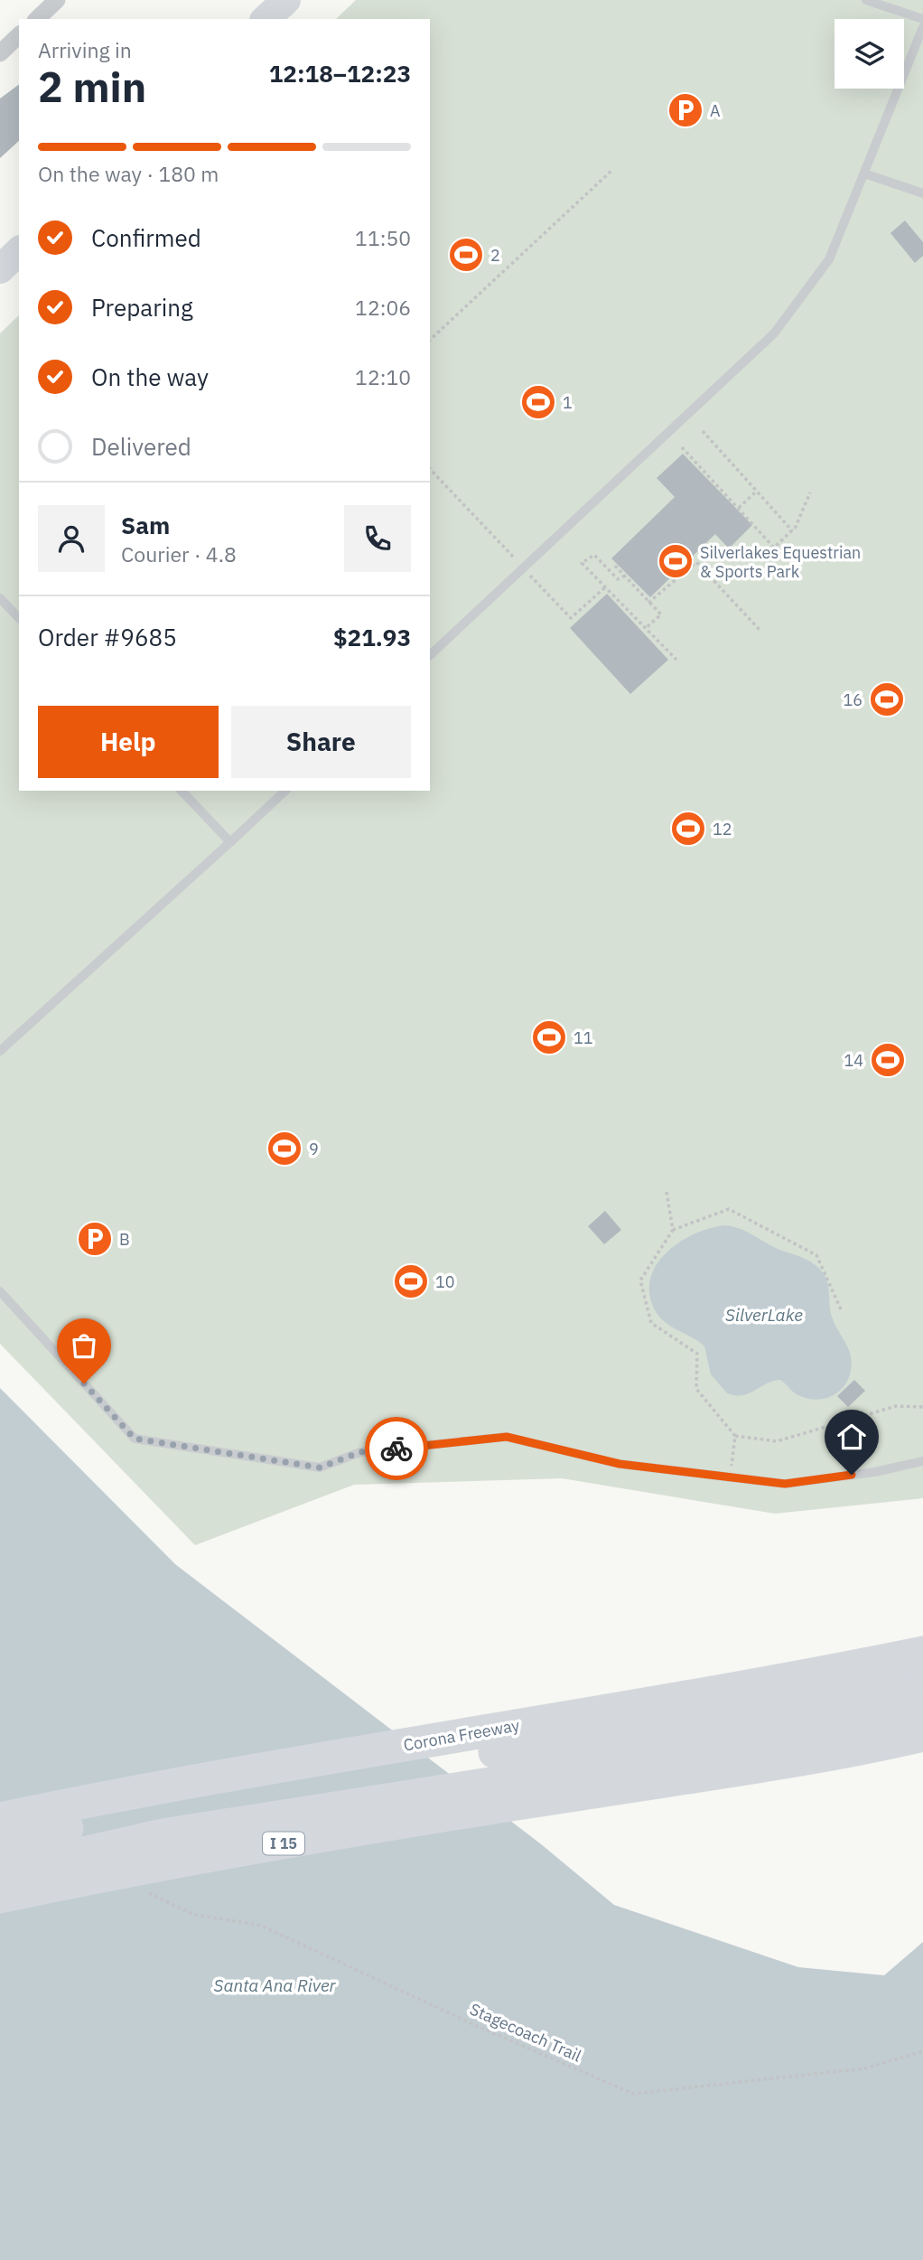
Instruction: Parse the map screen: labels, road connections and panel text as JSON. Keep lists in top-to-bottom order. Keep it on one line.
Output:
{"streets":{"highway":["Corona Freeway","I 15"],"path":["Stagecoach Trail"]},"water":["SilverLake","Santa Ana River"],"places":{"parking":["A","B"],"sports":["2","1","Silverlakes Equestrian & Sports Park","16","12","11","14","9","10"]},"page":{"heading":["2 min","Arriving in","12:18–12:23"],"panel":["Sam","Courier · 4.8","Order #9685","$21.93"],"bar":"On the way · 180 m","list":[["Confirmed","11:50"],["Preparing","12:06"],["On the way","12:10"],"Delivered"],"buttons":["Help","Share"]}}
